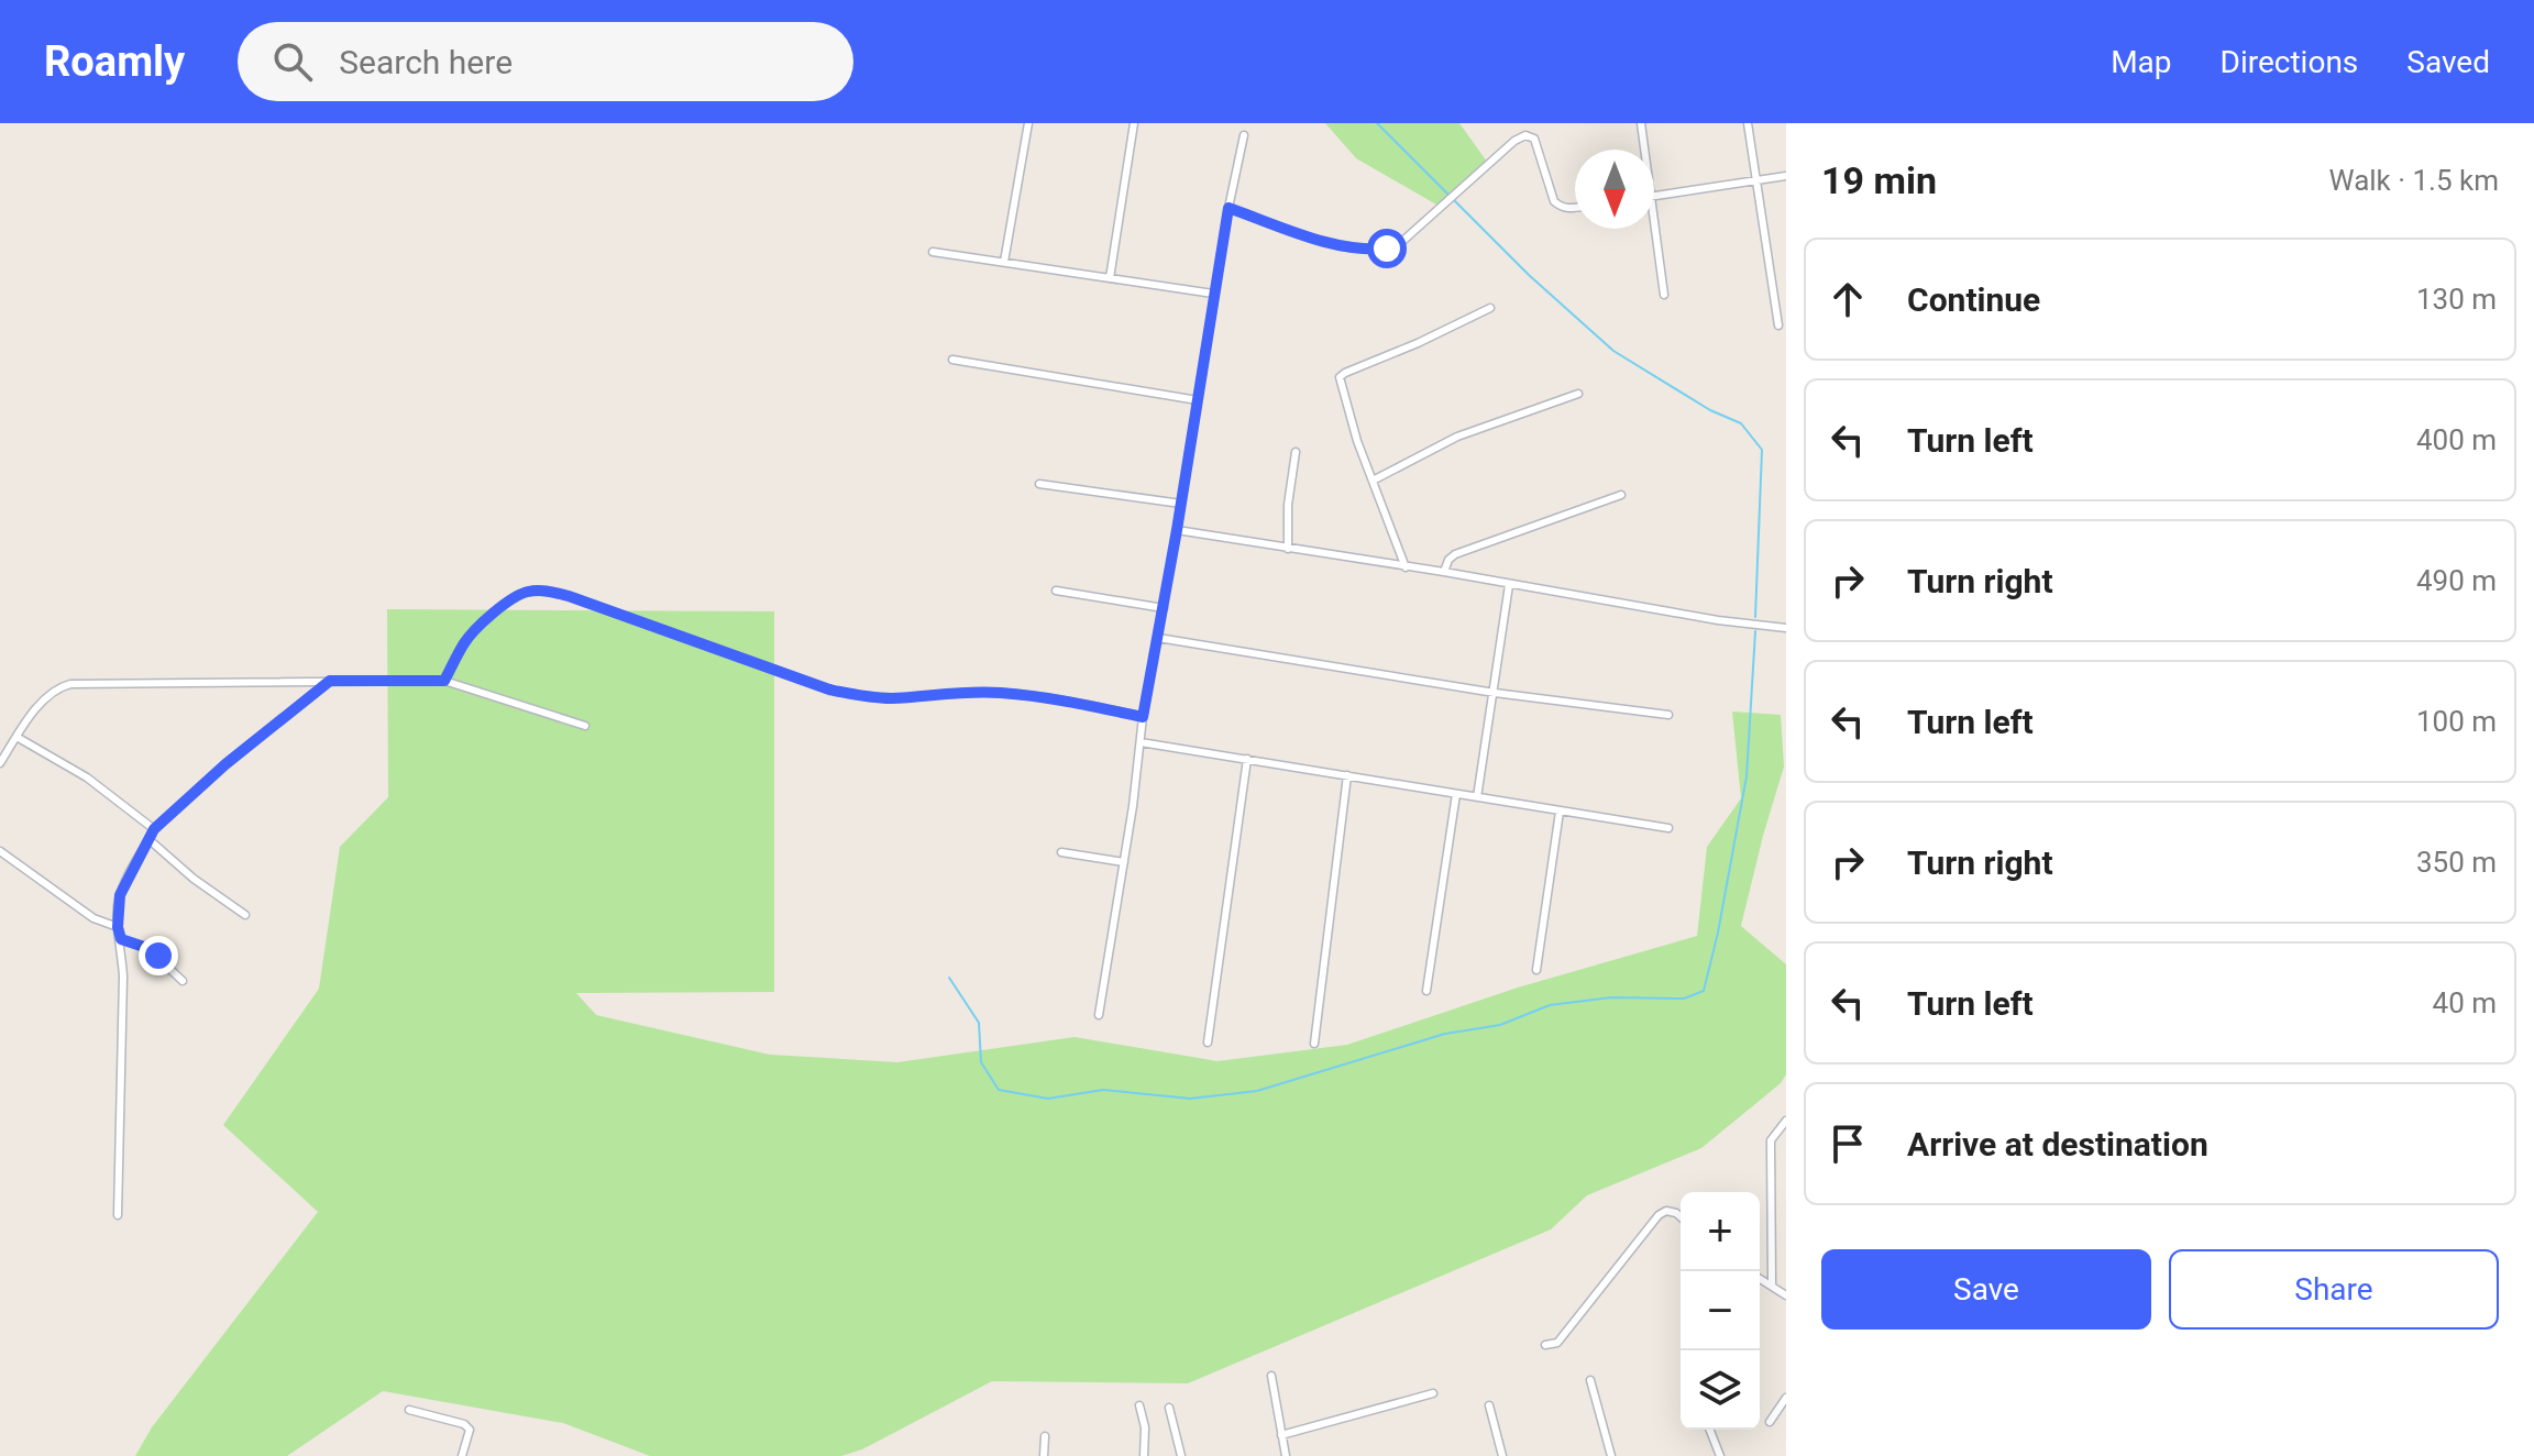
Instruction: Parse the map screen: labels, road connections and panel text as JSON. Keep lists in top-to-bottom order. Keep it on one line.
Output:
{"north":"bottom","page":{"header":"Roamly","search":"Search here","nav":["Map","Directions","Saved"],"heading":["19 min","Walk · 1.5 km"],"list":[["Continue","130 m"],["Turn left","400 m"],["Turn right","490 m"],["Turn left","100 m"],["Turn right","350 m"],["Turn left","40 m"],"Arrive at destination"],"map_buttons":["+","−"],"buttons":["Save","Share"]}}
